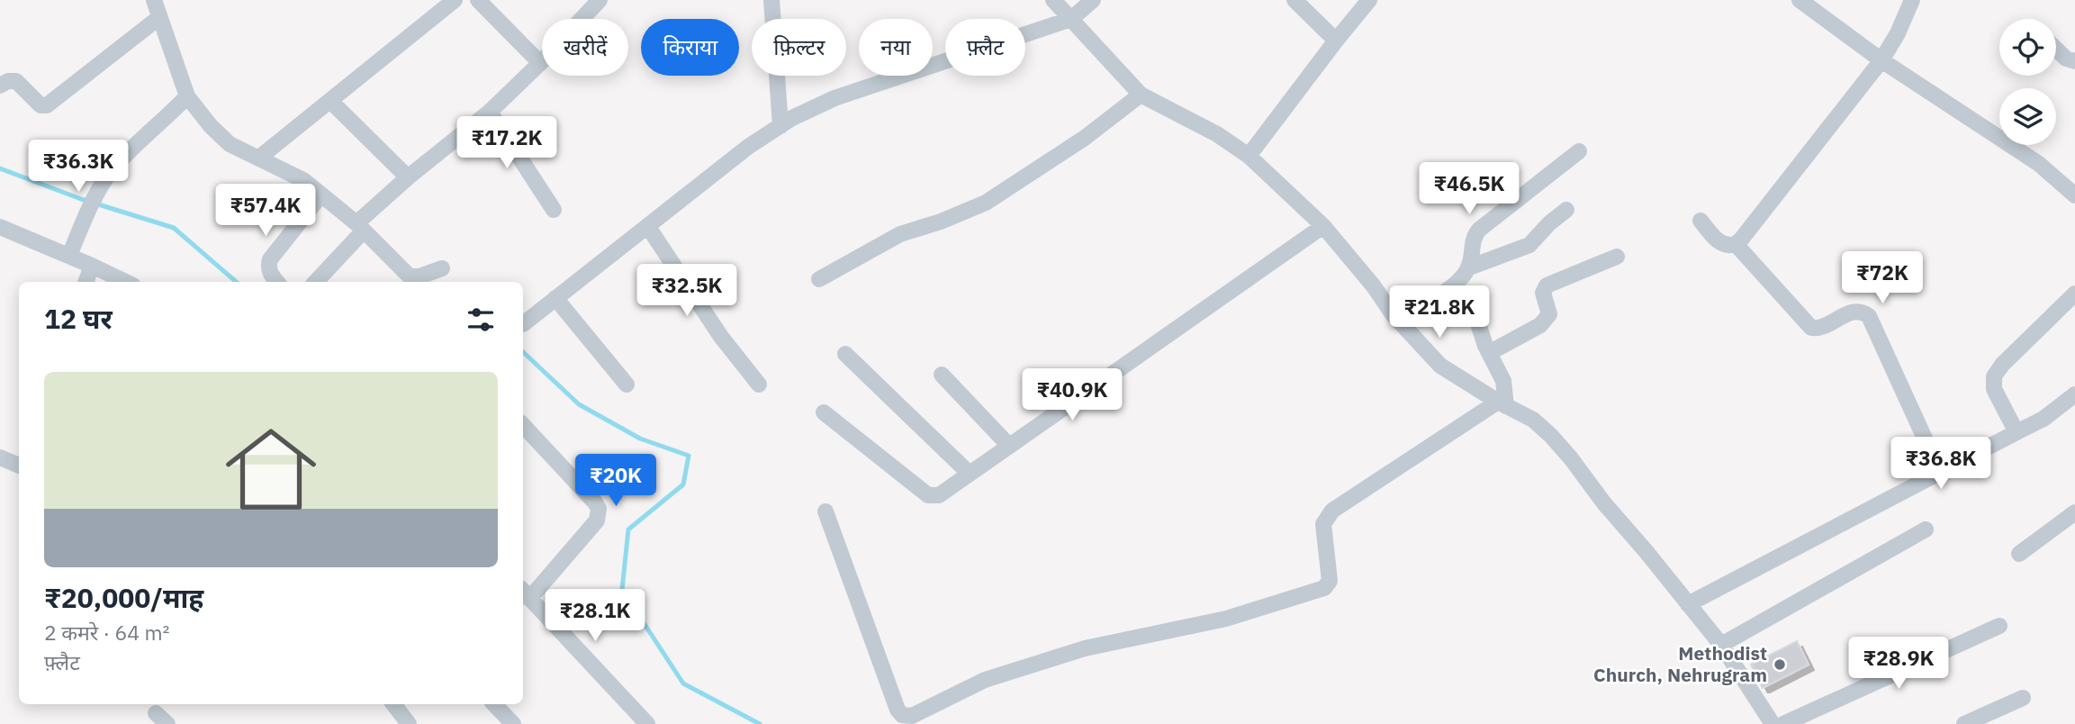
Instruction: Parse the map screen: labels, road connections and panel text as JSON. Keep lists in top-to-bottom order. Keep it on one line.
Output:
{"places":["Methodist Church, Nehrugram"],"page":{"chip":["खरीदें","किराया","फ़िल्टर","नया","फ़्लैट"],"price":["₹17.2K","₹36.3K","₹46.5K","₹57.4K","₹72K","₹32.5K","₹21.8K","₹40.9K","₹36.8K","₹20K","₹28.1K","₹28.9K"],"heading":"12 घर","list":[{"name":"₹20,000/माह","note":"2 कमरे · 64 m² · फ़्लैट"}]}}
